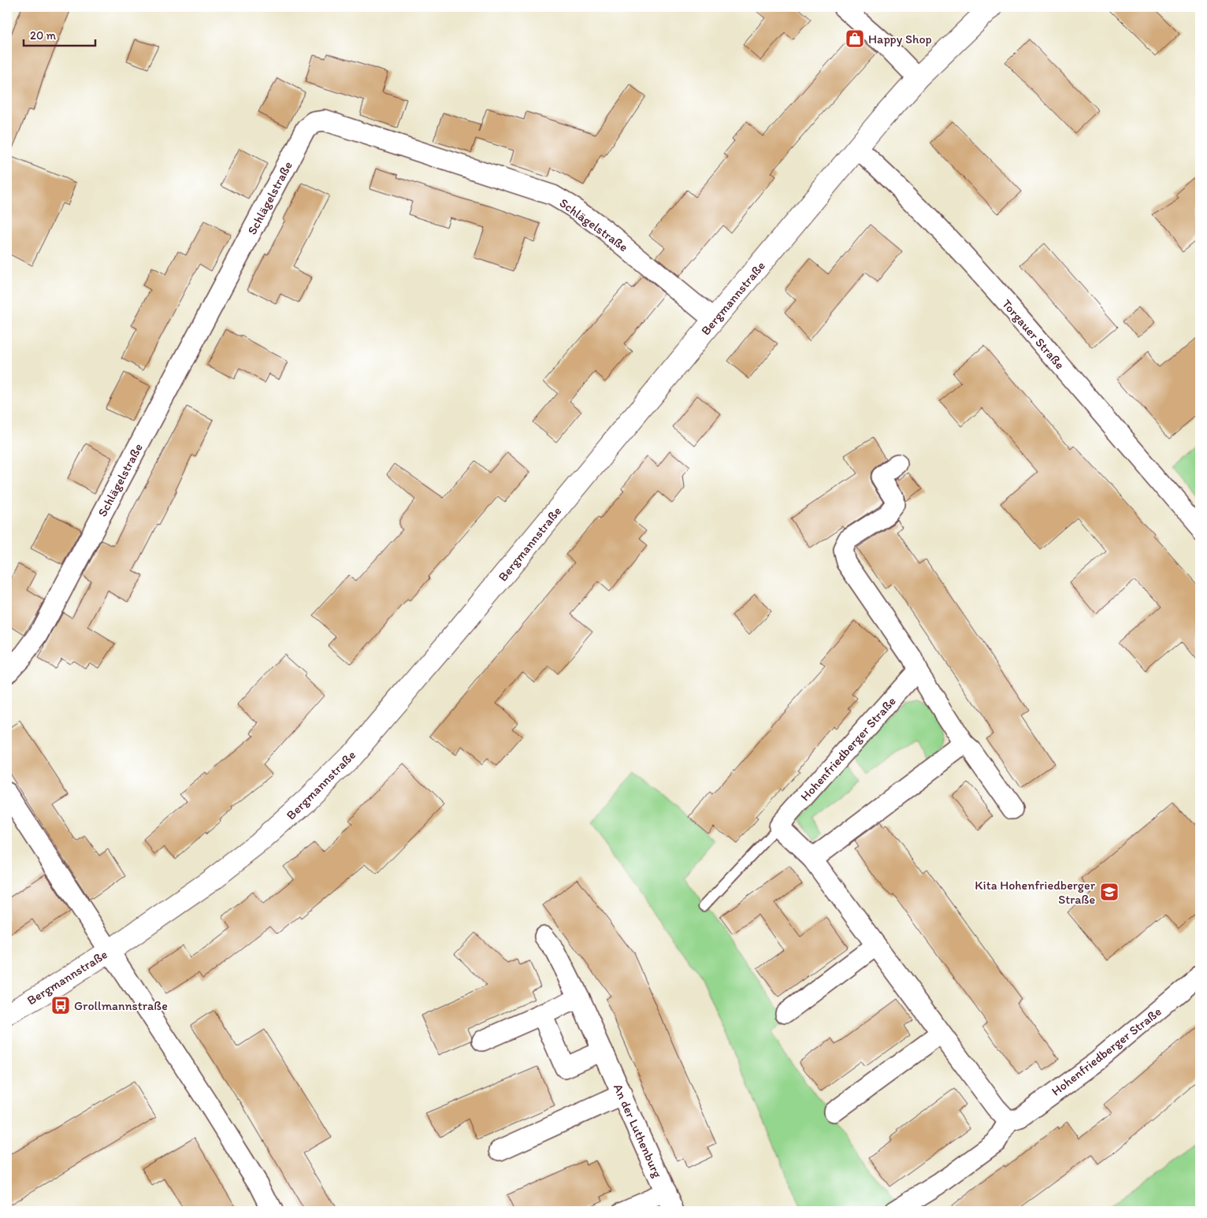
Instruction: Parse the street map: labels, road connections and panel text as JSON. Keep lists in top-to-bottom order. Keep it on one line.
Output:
{"streets":{"street":["Schlägelstraße","Bergmannstraße","Torgauer Straße","Hohenfriedberger Straße","An der Luthenburg"]},"crossings":[["Schlägelstraße","Bergmannstraße"],["Bergmannstraße","Torgauer Straße"]],"places":{"shop":["Happy Shop"],"school or university":["Kita Hohenfriedberger Straße"],"bus stop":["Grollmannstraße"]},"scale_bar":"20 m"}
